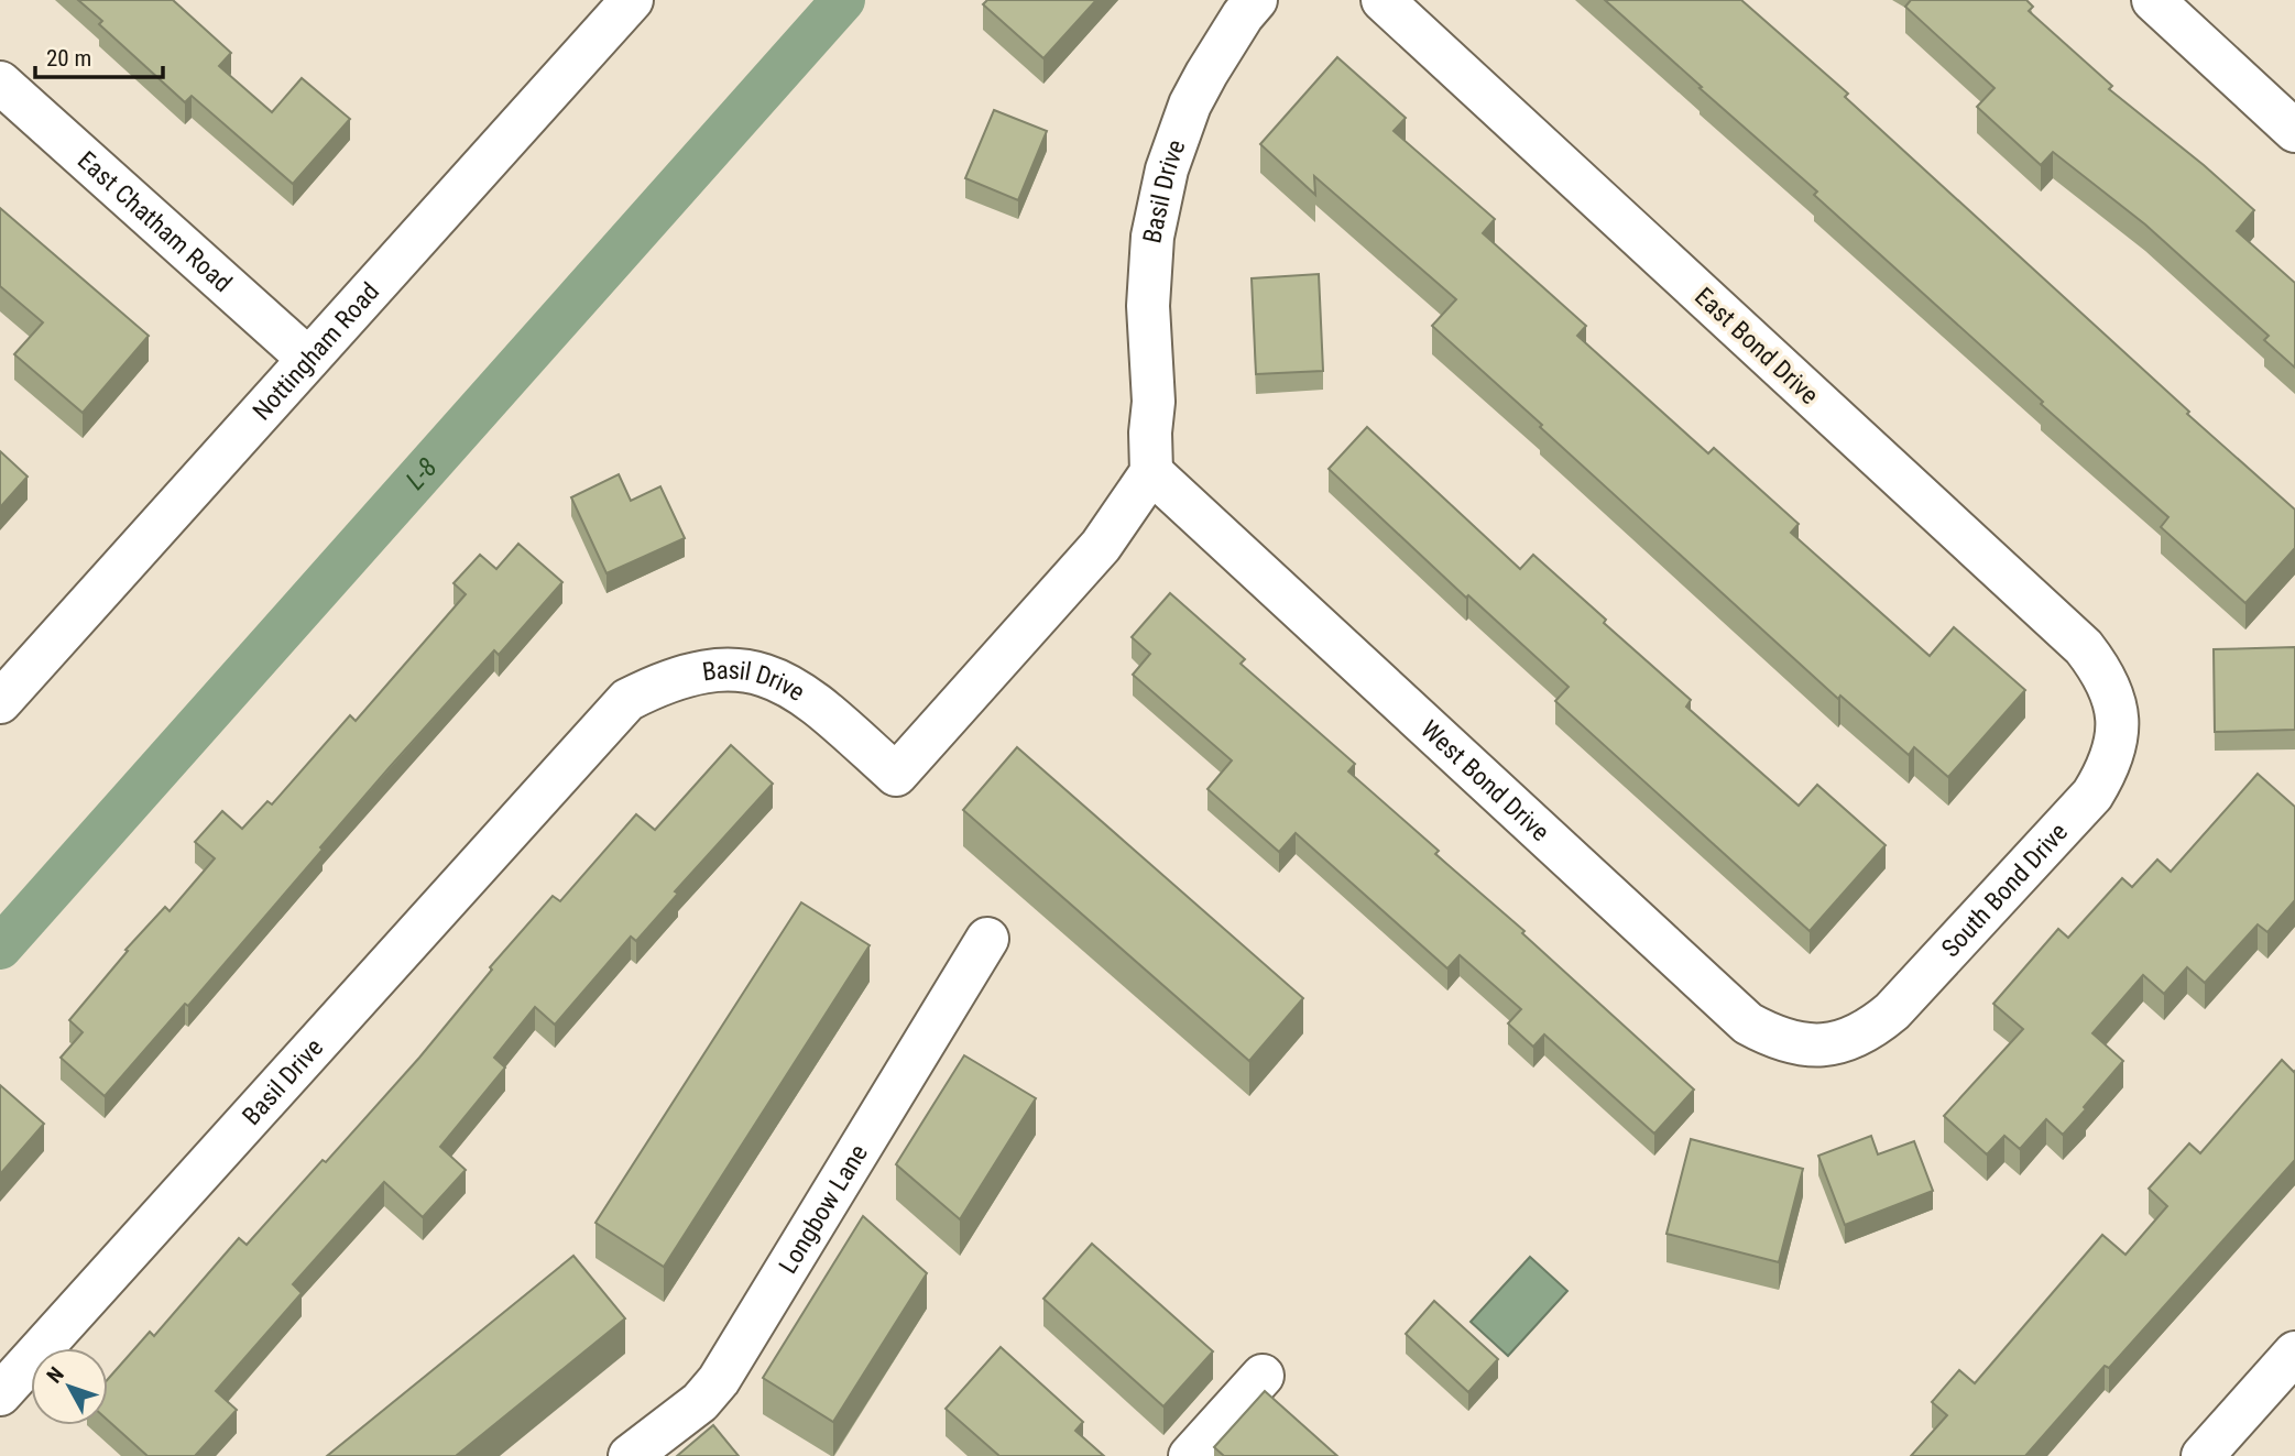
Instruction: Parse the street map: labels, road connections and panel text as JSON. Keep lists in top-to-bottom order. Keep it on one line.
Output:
{"streets":{"street":["Basil Drive","East Chatham Road","East Bond Drive","Nottingham Road","West Bond Drive","South Bond Drive","Longbow Lane"]},"crossings":[["Basil Drive","West Bond Drive"],["East Chatham Road","Nottingham Road"],["East Bond Drive","South Bond Drive"],["West Bond Drive","South Bond Drive"]],"water":["L-8"],"scale_bar":"20 m","north":"top left"}
